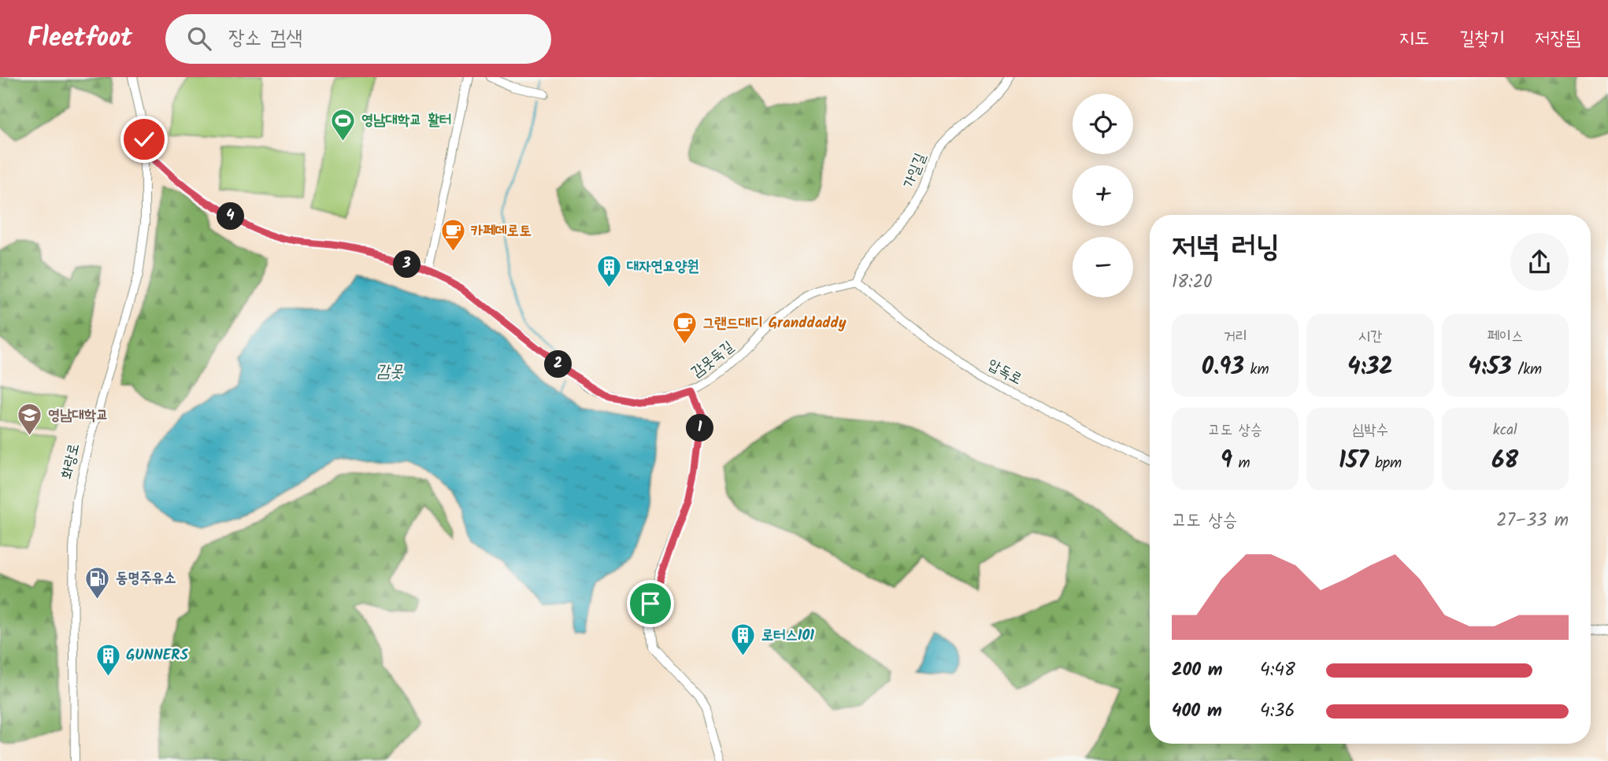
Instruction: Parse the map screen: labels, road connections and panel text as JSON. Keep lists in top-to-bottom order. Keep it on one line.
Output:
{"streets":{"street":["가일길","감못둑길","압독로","화랑로"]},"crossings":[["가일길","감못둑길"],["가일길","압독로"],["감못둑길","압독로"],["감못둑길","화랑로"]],"water":["감못"],"places":{"sports":["영남대학교 활터"],"cafe":["카페데로토","그랜드대디 Granddaddy"],"building":["대자연요양원","로터스101","GUNNERS"],"school or university":["영남대학교"],"fuel station":["동명주유소"]},"page":{"header":"Fleetfoot","search":"장소 검색","nav":["지도","길찾기","저장됨"],"map_buttons":["+","−"],"pins":["4","3","2","1"],"heading":["저녁 러닝","18:20"],"stats":[["거리","0.93 km"],["시간","4:32"],["페이스","4:53 /km"],["고도 상승","9 m"],["심박수","157 bpm"],["kcal","68"]],"chart":["고도 상승","27–33 m"],"list":[{"name":"200 m","note":"4:48"},{"name":"400 m","note":"4:36"}]}}
